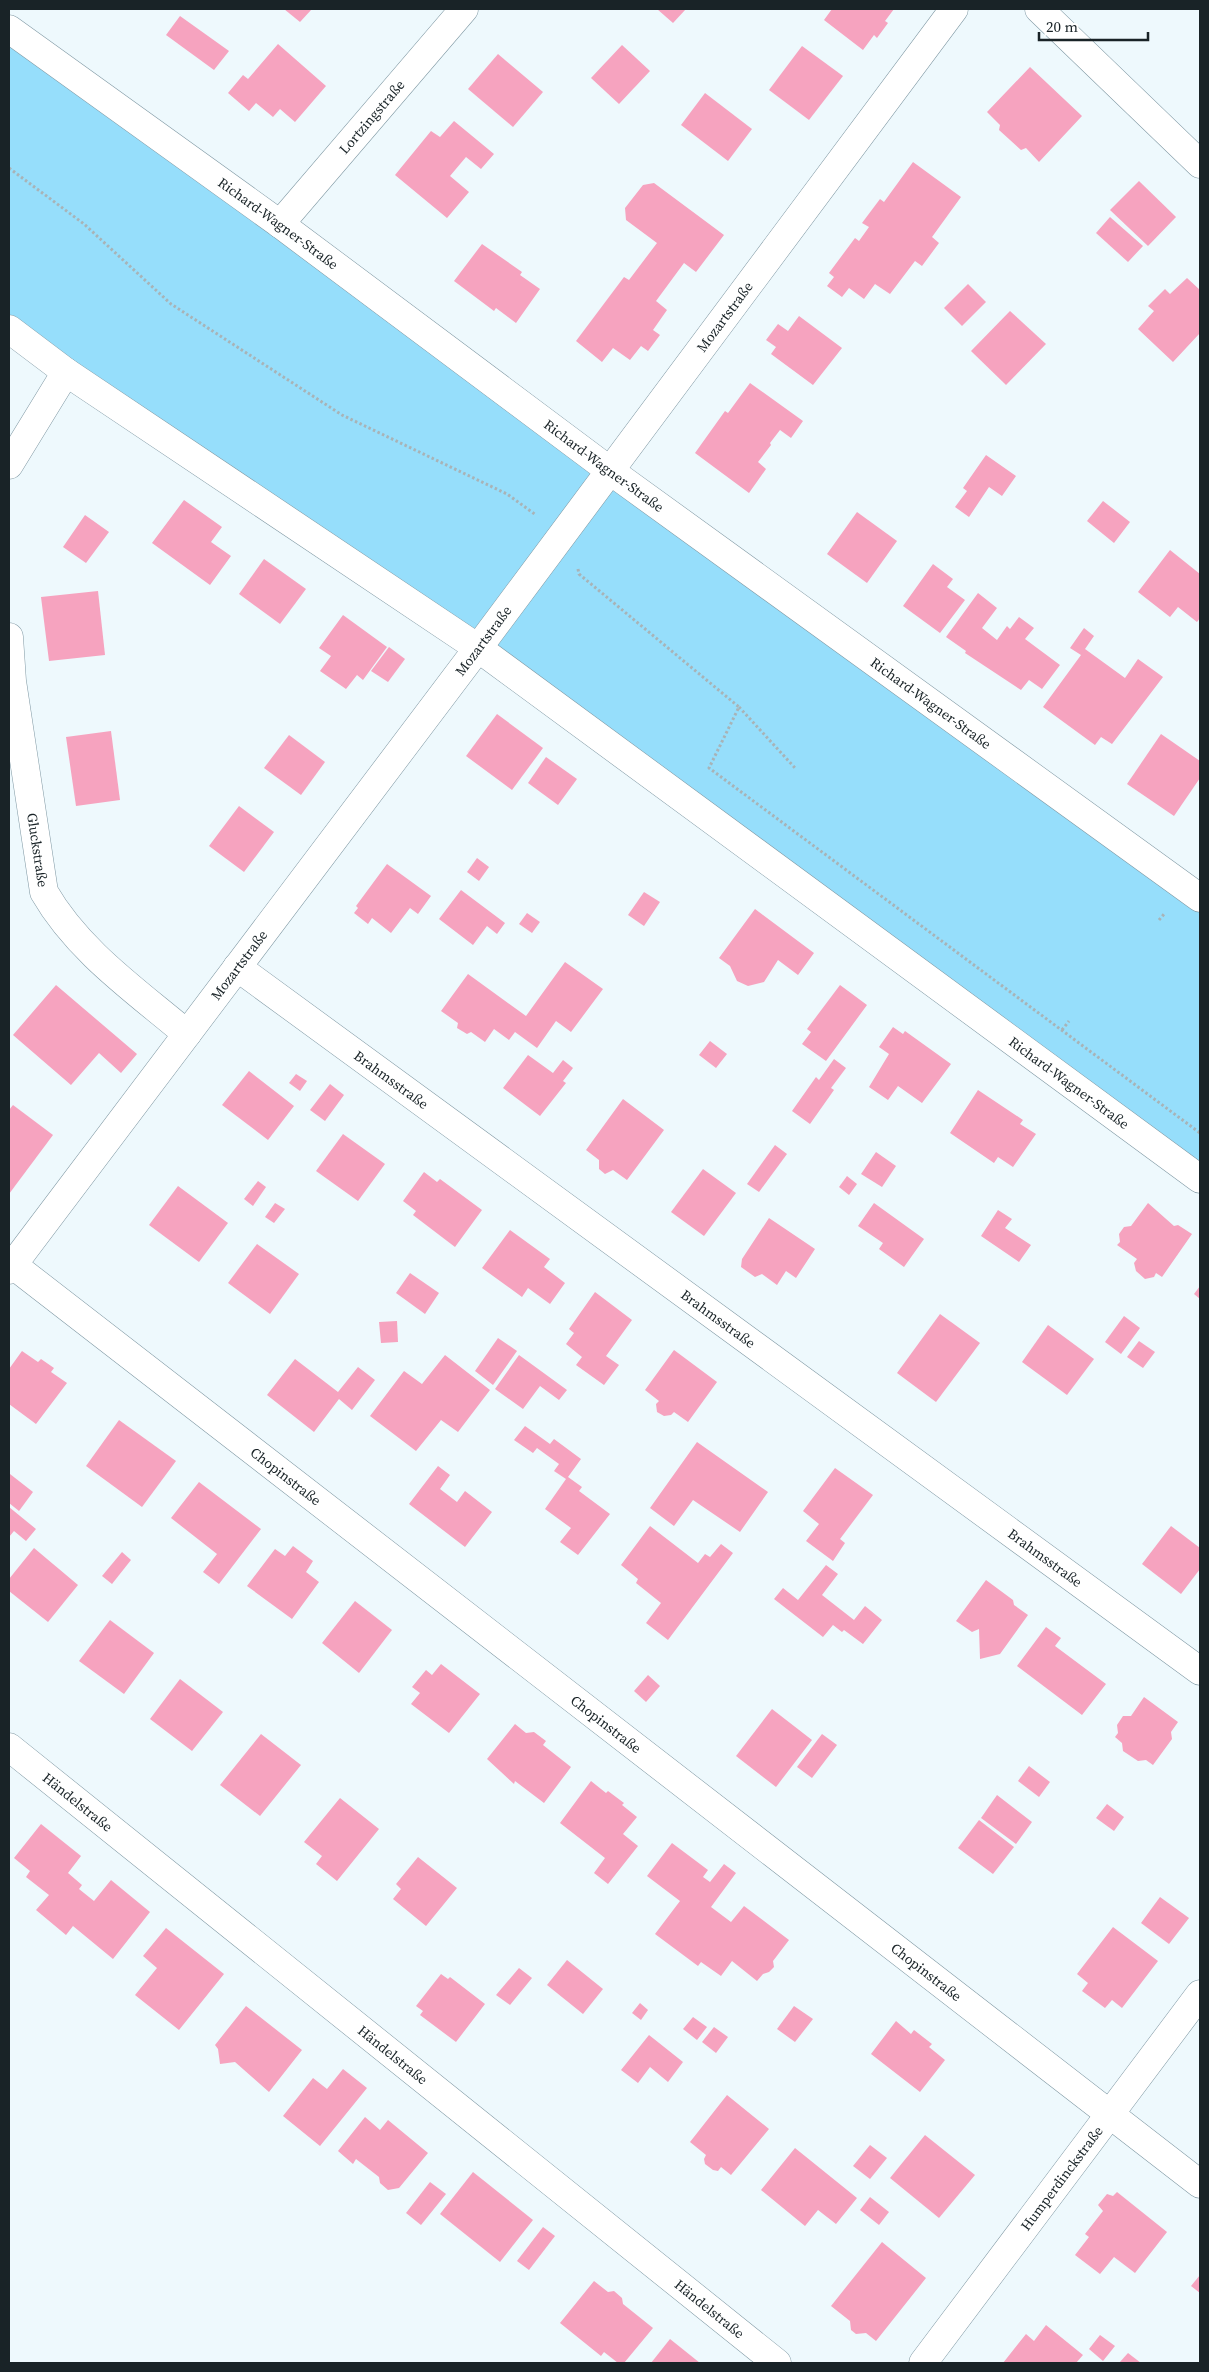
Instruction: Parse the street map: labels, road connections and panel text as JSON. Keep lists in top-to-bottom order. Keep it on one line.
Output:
{"streets":{"street":["Lortzingstraße","Richard-Wagner-Straße","Mozartstraße","Gluckstraße","Brahmsstraße","Chopinstraße","Händelstraße","Humperdinckstraße"]},"crossings":[["Lortzingstraße","Richard-Wagner-Straße"],["Richard-Wagner-Straße","Mozartstraße"],["Mozartstraße","Gluckstraße"],["Mozartstraße","Brahmsstraße"],["Mozartstraße","Chopinstraße"],["Chopinstraße","Humperdinckstraße"]],"scale_bar":"20 m"}
